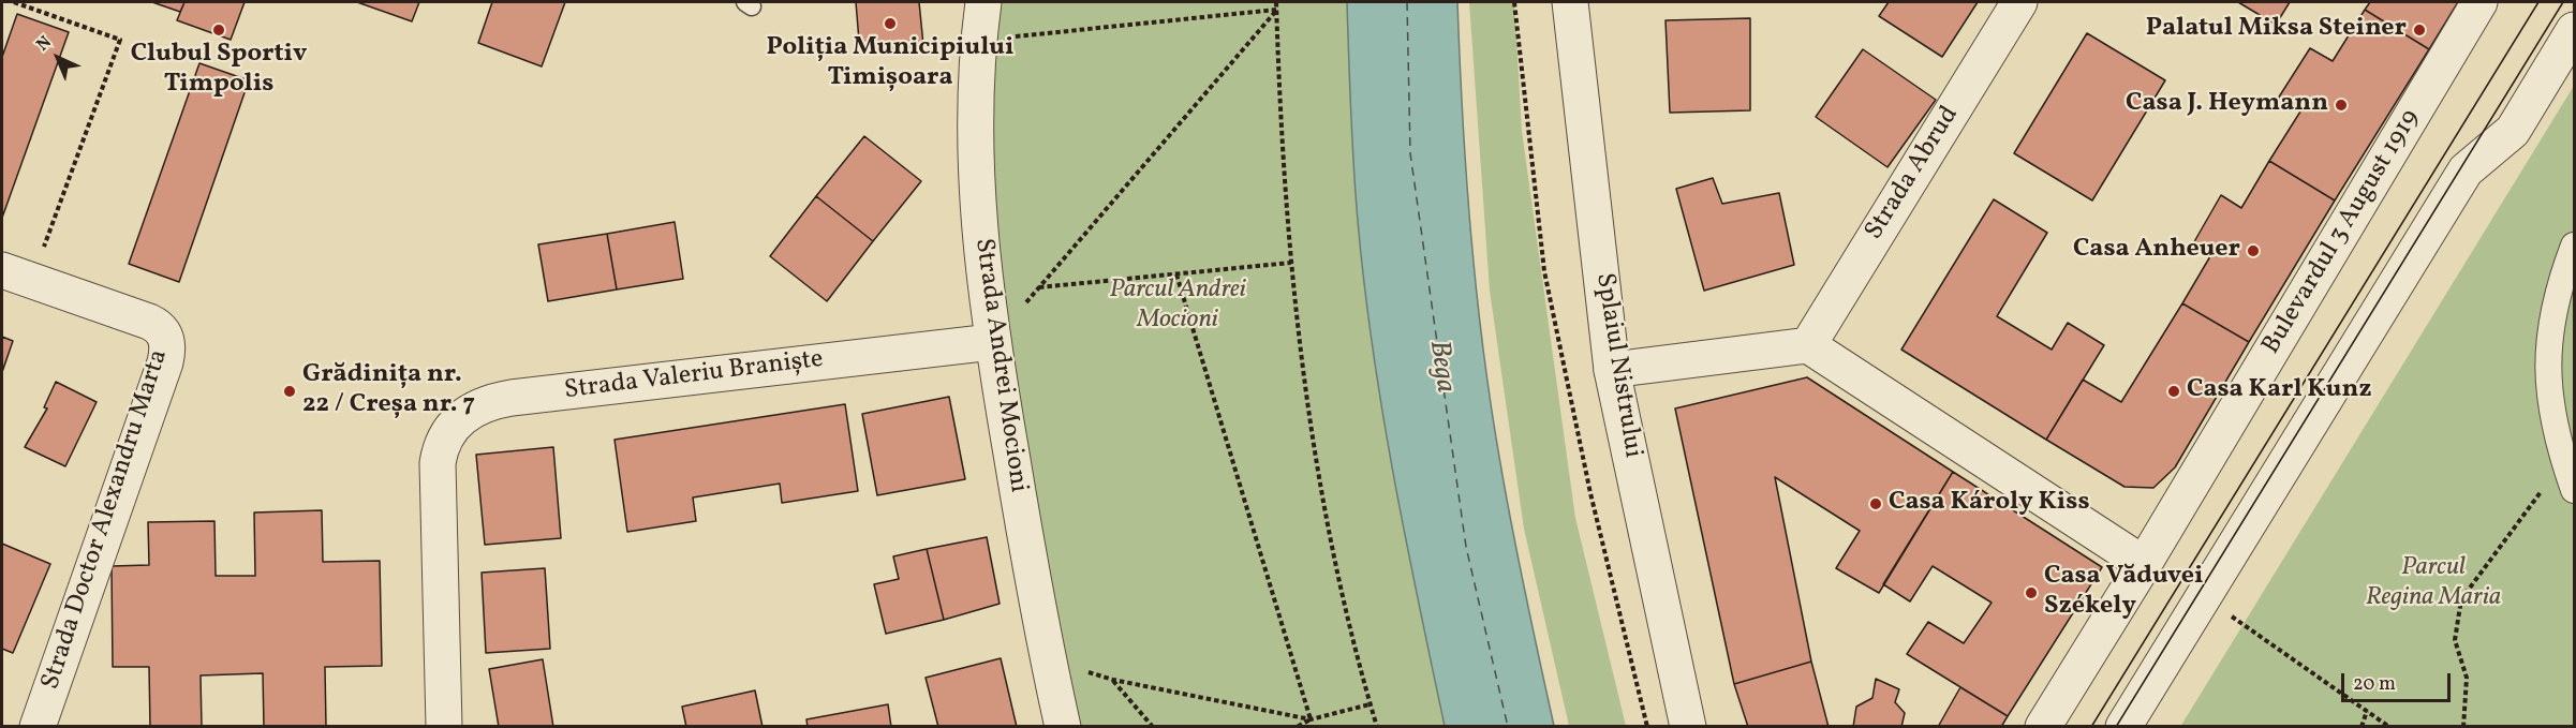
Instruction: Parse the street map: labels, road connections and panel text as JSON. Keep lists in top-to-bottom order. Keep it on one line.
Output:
{"streets":{"street":["Strada Abrud","Bulevardul 3 August 1919","Strada Andrei Mocioni","Splaiul Nistrului","Strada Valeriu Braniște","Strada Doctor Alexandru Marta"]},"crossings":[["Strada Andrei Mocioni","Strada Valeriu Braniște"]],"water":["Bega"],"parks":["Parcul Andrei Mocioni","Parcul Regina Maria"],"places":["Poliția Municipiului Timișoara","Clubul Sportiv Timpolis","Palatul Miksa Steiner","Casa J. Heymann","Casa Anheuer","Grădinița nr. 22 / Creșa nr. 7","Casa Karl Kunz","Casa Károly Kiss","Casa Văduvei Székely"],"scale_bar":"20 m","north":"top left"}
